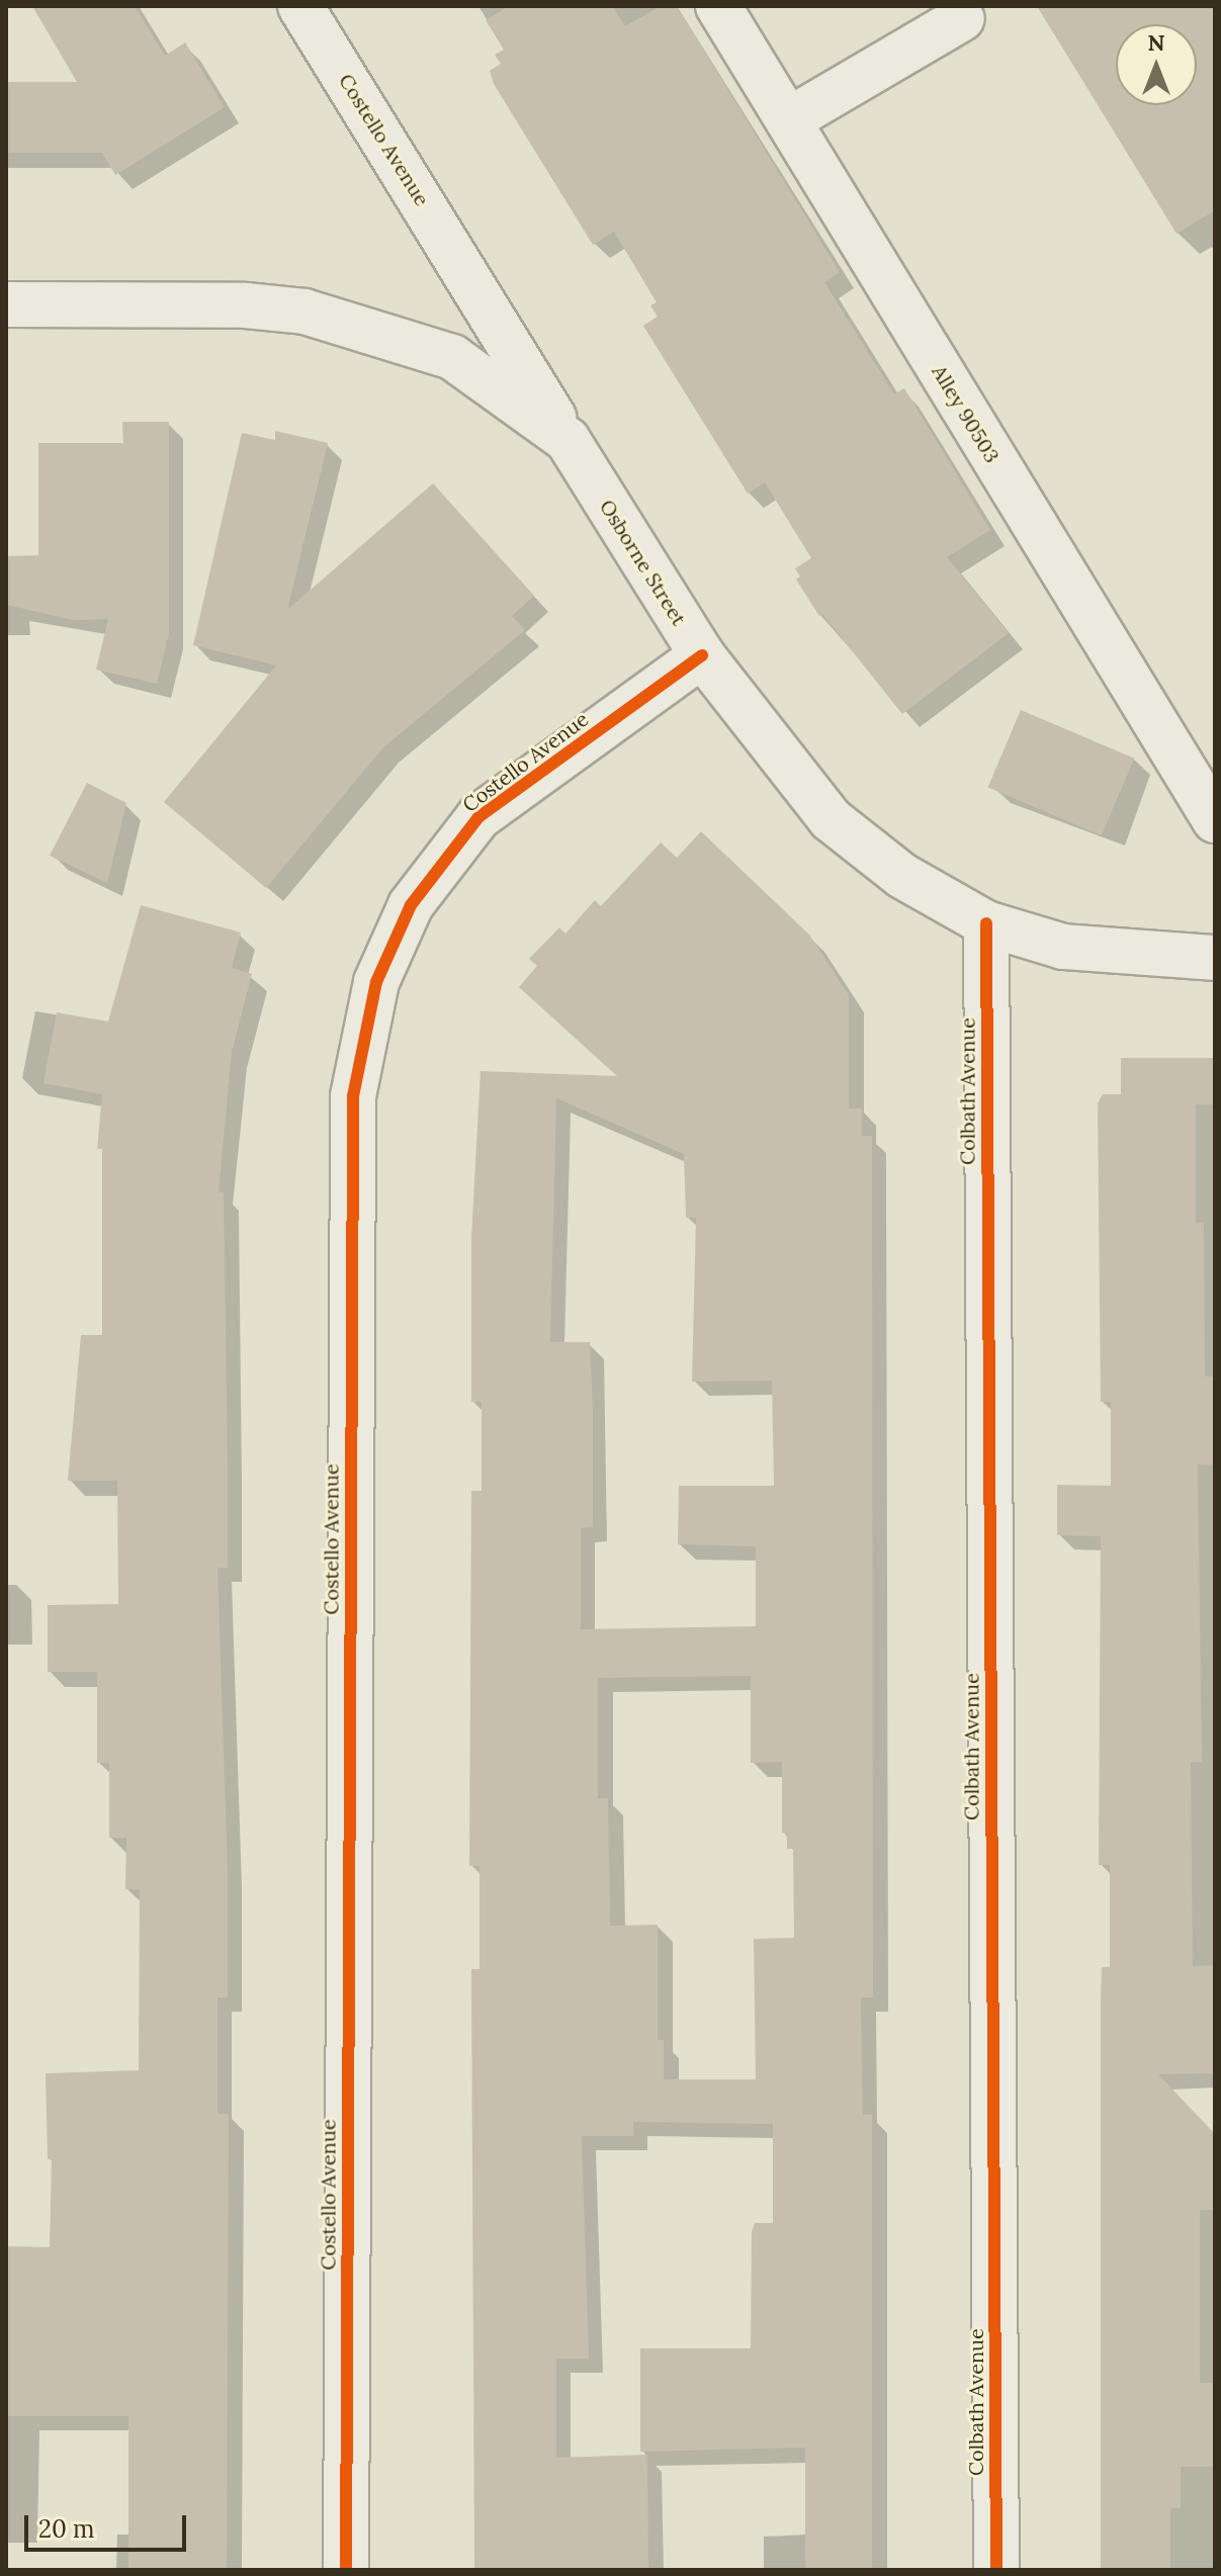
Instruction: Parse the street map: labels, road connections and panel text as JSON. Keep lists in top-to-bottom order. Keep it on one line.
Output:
{"streets":{"street":["Costello Avenue","Alley 90503","Osborne Street","Colbath Avenue"]},"crossings":[["Costello Avenue","Osborne Street"],["Osborne Street","Colbath Avenue"]],"scale_bar":"20 m","north":"top"}
